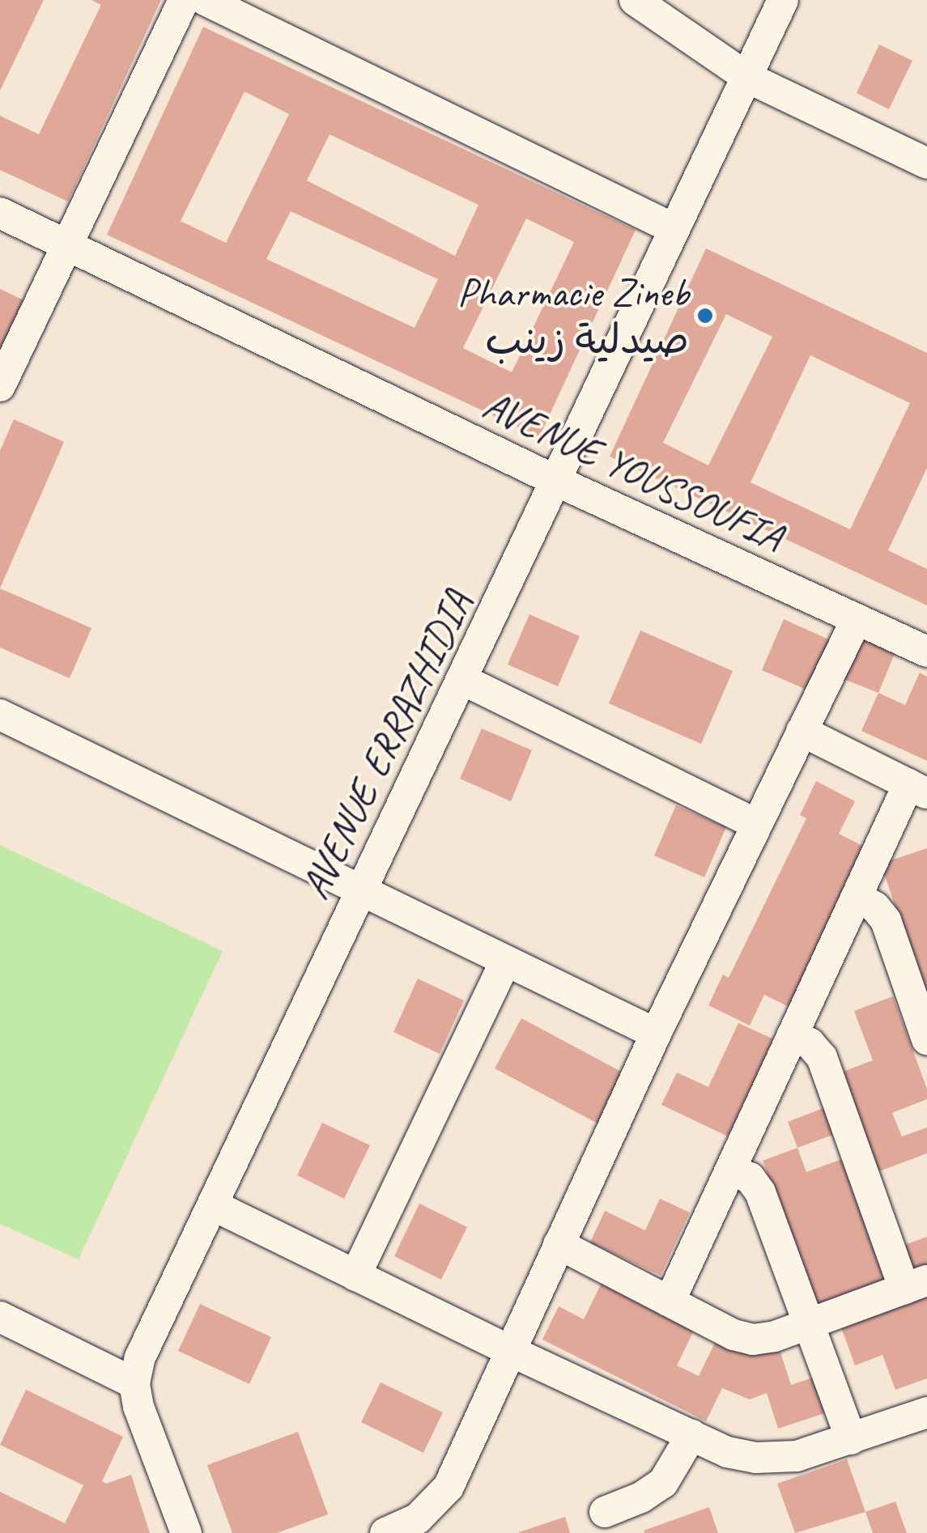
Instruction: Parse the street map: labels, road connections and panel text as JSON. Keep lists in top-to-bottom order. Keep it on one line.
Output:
{"streets":{"street":["AVENUE YOUSSOUFIA","AVENUE ERRAZHIDIA"]},"crossings":[["AVENUE YOUSSOUFIA","AVENUE ERRAZHIDIA"]],"places":["Pharmacie Zineb صيدلية زينب"]}
